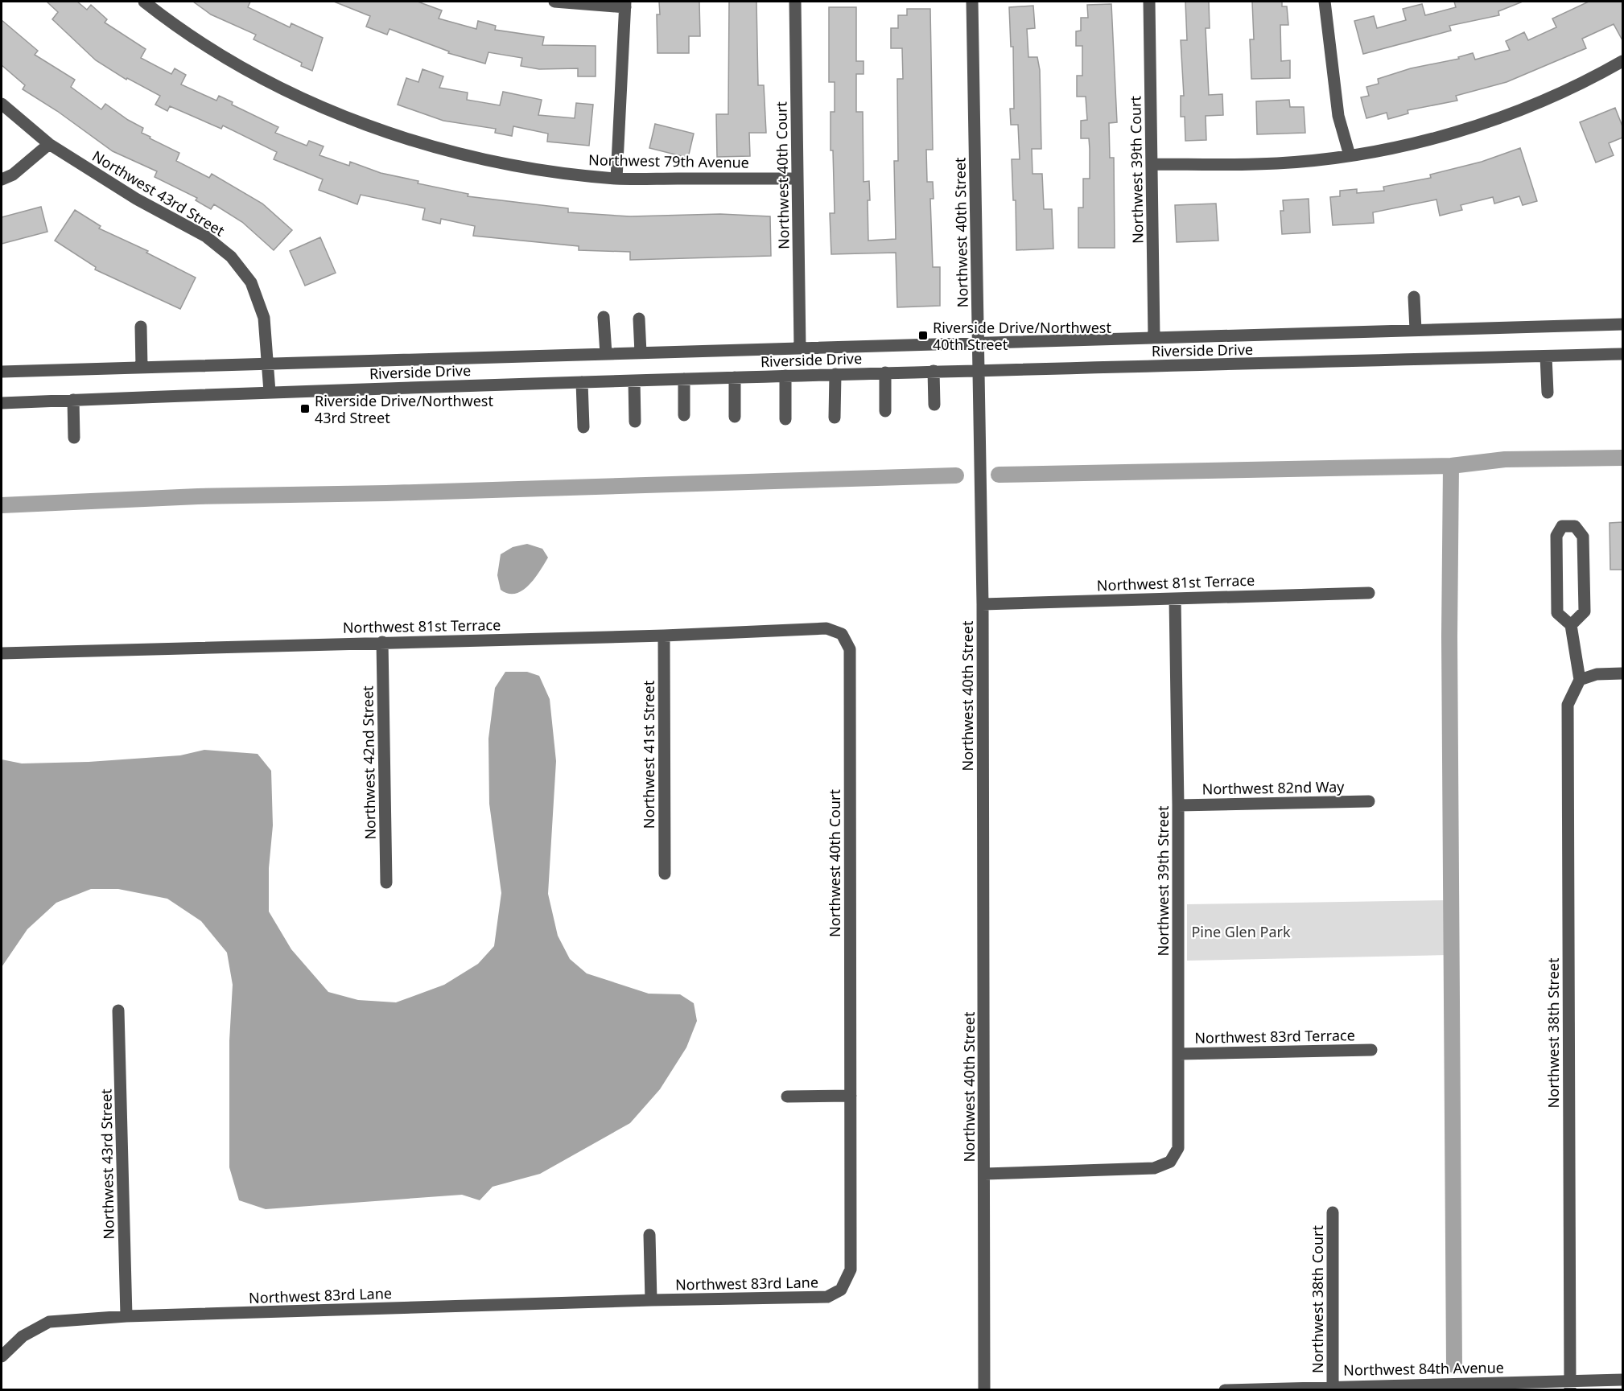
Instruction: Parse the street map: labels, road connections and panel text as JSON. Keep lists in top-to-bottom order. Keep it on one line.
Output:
{"streets":{"street":["Northwest 79th Avenue","Northwest 39th Court","Northwest 40th Court","Northwest 43rd Street","Northwest 40th Street","Riverside Drive","Northwest 81st Terrace","Northwest 41st Street","Northwest 42nd Street","Northwest 82nd Way","Northwest 39th Street","Northwest 38th Street","Northwest 83rd Terrace","Northwest 83rd Lane","Northwest 38th Court","Northwest 84th Avenue"]},"crossings":[["Northwest 79th Avenue","Northwest 40th Court"],["Northwest 39th Court","Riverside Drive"],["Northwest 40th Court","Riverside Drive"],["Northwest 40th Court","Northwest 81st Terrace"],["Northwest 40th Court","Northwest 83rd Lane"],["Northwest 43rd Street","Riverside Drive"],["Northwest 43rd Street","Northwest 83rd Lane"],["Northwest 40th Street","Riverside Drive"],["Northwest 40th Street","Northwest 81st Terrace"],["Northwest 40th Street","Northwest 39th Street"],["Northwest 81st Terrace","Northwest 41st Street"],["Northwest 81st Terrace","Northwest 42nd Street"],["Northwest 81st Terrace","Northwest 39th Street"],["Northwest 82nd Way","Northwest 39th Street"],["Northwest 39th Street","Northwest 83rd Terrace"],["Northwest 38th Street","Northwest 84th Avenue"],["Northwest 38th Court","Northwest 84th Avenue"]],"parks":["Pine Glen Park"],"places":{"transit":["Riverside Drive/Northwest 40th Street","Riverside Drive/Northwest 43rd Street"]}}
